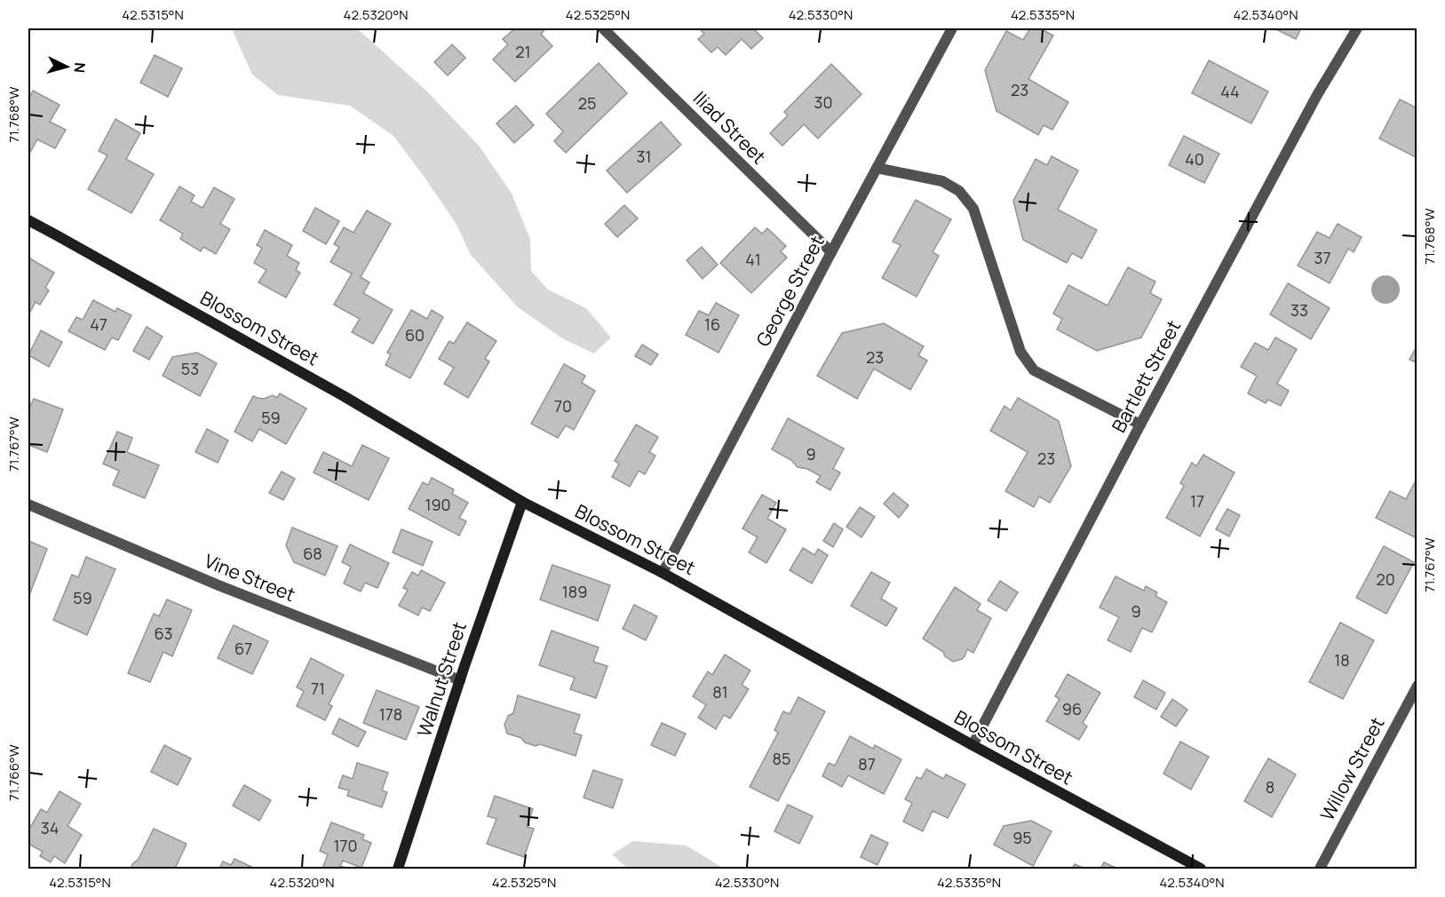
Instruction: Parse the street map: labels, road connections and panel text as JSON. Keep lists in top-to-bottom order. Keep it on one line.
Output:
{"streets":{"street":["Iliad Street","George Street","Blossom Street","Bartlett Street","Vine Street","Walnut Street","Willow Street"]},"crossings":[["Iliad Street","George Street"],["George Street","Blossom Street"],["Blossom Street","Bartlett Street"],["Blossom Street","Walnut Street"],["Vine Street","Walnut Street"]],"house_numbers":["21","23","44","30","25","31","40","37","41","33","47","16","60","23","53","70","59","9","23","17","190","68","20","189","59","9","63","67","18","71","81","96","178","85","87","8","34","95","170"],"north":"right","coordinates":["42.5315°N","42.5320°N","42.5325°N","42.5330°N","42.5335°N","42.5340°N","71.768°W","71.767°W","71.766°W"]}
